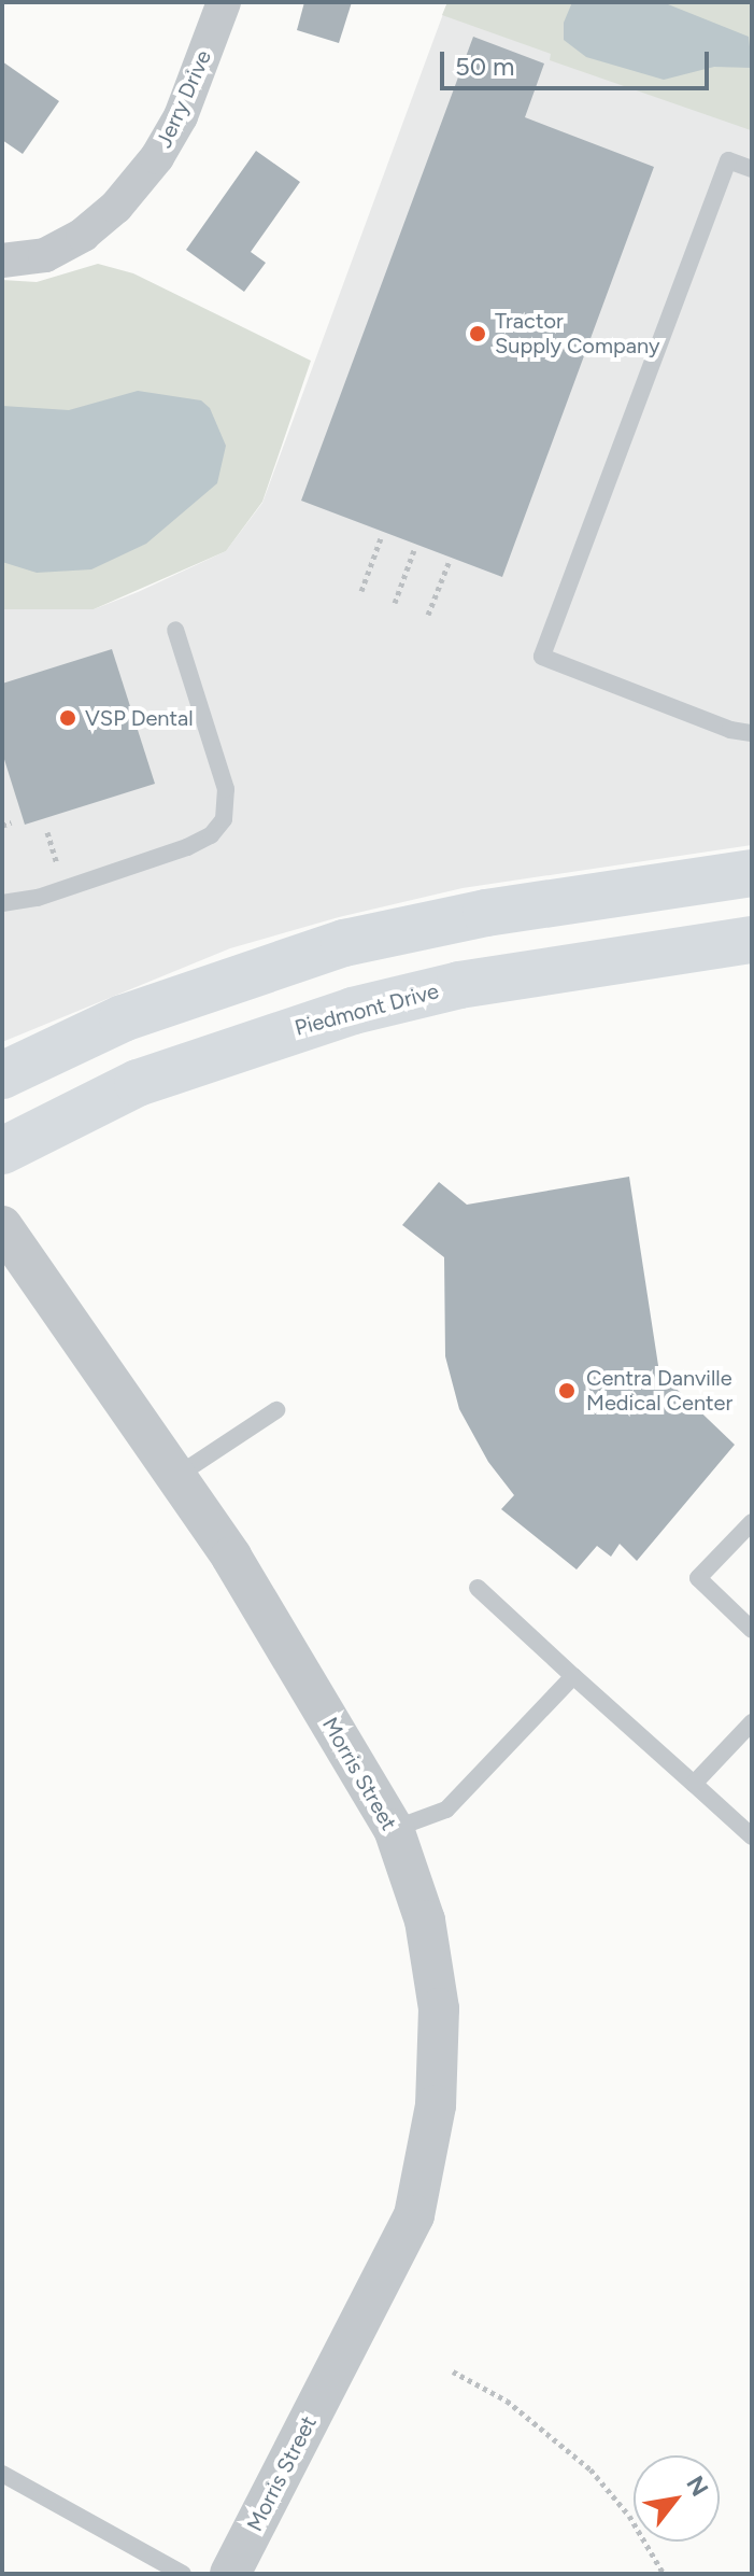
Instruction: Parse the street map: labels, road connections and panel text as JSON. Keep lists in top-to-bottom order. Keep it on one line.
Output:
{"streets":{"main road":["Piedmont Drive"],"street":["Jerry Drive","Morris Street"]},"places":["Tractor Supply Company","VSP Dental","Centra Danville Medical Center"],"scale_bar":"50 m","north":"top right"}
